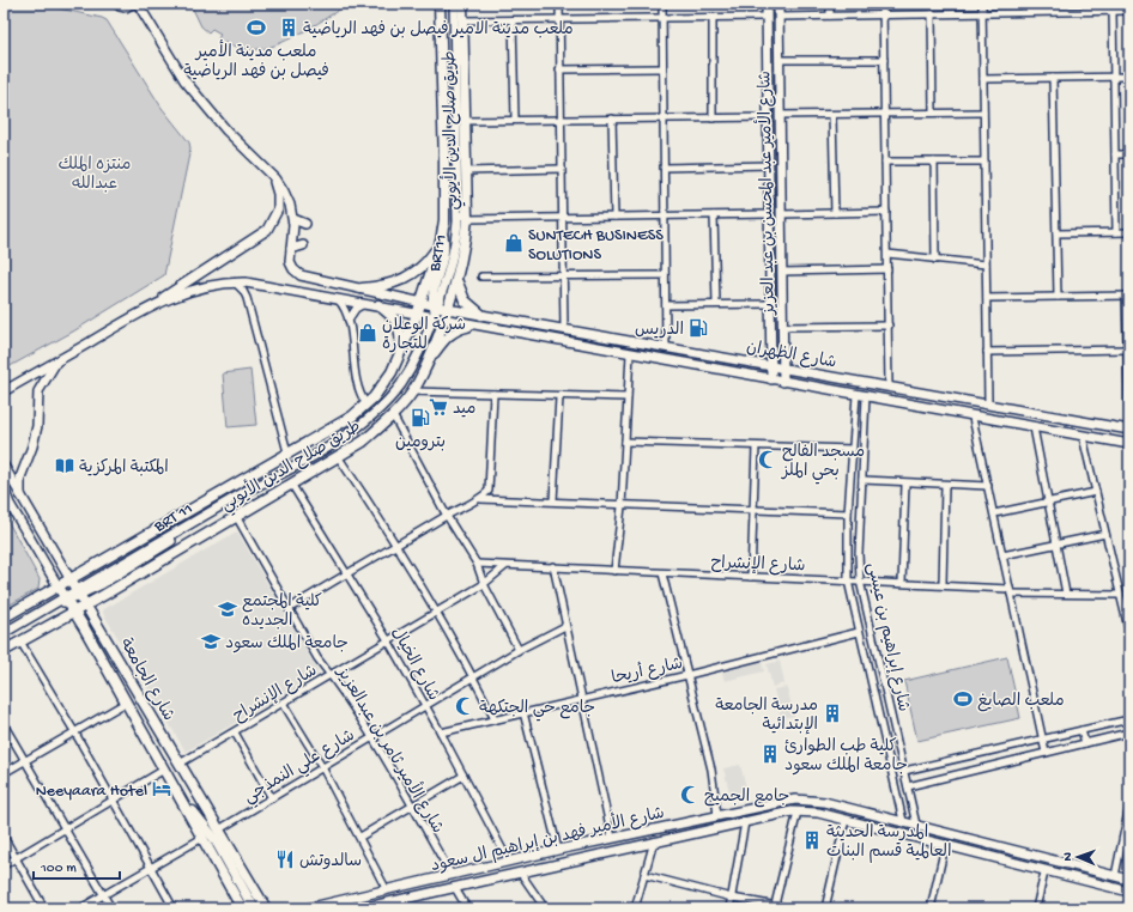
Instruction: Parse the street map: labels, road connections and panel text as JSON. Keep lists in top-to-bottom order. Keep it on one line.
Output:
{"streets":{"main road":["طريق صلاح الدين الأيوبي","شارع الأمير عبد المحسن بن عبد العزيز","BRT11","شارع الظهران","BRT 11","شارع الجامعة","شارع الأمير فهد بن إبراهيم ال سعود"],"street":["شارع الإنشراح","شارع إبراهيم بن عيسى","شارع الخيال","شارع أريحا","شارع الأمير ثامر بن عبدالعزيز","شارع علي النمذجي"]},"crossings":[["طريق صلاح الدين الأيوبي","شارع الظهران"],["طريق صلاح الدين الأيوبي","شارع الخيال"],["طريق صلاح الدين الأيوبي","شارع الجامعة"],["طريق صلاح الدين الأيوبي","شارع الأمير ثامر بن عبدالعزيز"],["شارع الأمير عبد المحسن بن عبد العزيز","شارع الظهران"],["BRT11","شارع الظهران"],["BRT11","BRT 11"],["شارع الظهران","شارع إبراهيم بن عيسى"],["BRT 11","شارع الجامعة"],["شارع الإنشراح","شارع إبراهيم بن عيسى"],["شارع الإنشراح","شارع الخيال"],["شارع الإنشراح","شارع الجامعة"],["شارع الإنشراح","شارع الأمير ثامر بن عبدالعزيز"],["شارع إبراهيم بن عيسى","شارع الأمير فهد بن إبراهيم ال سعود"],["شارع الخيال","شارع أريحا"],["شارع الخيال","شارع علي النمذجي"],["شارع الخيال","شارع الأمير فهد بن إبراهيم ال سعود"],["شارع الجامعة","شارع علي النمذجي"],["شارع الأمير ثامر بن عبدالعزيز","شارع علي النمذجي"],["شارع الأمير ثامر بن عبدالعزيز","شارع الأمير فهد بن إبراهيم ال سعود"]],"parks":["منتزه الملك عبدالله"],"places":{"sports":["ملعب مدينة الأمير فيصل بن فهد الرياضية","ملعب الصايغ"],"building":["ملعب مدينة الامير فيصل بن فهد الرياضية","مدرسة الجامعة الإبتدائية","كلية طب الطوارئ جامعة الملك سعود","المدرسة الحديثة العالمية قسم البنات"],"shop":["SUNTECH BUSINESS SOLUTIONS","شركة الوعلان للتجارة"],"fuel station":["الدريس","بترومين"],"supermarket":["ميد"],"mosque":["مسجد الفالح بحي الملز","جامع حي الجتكهة","جامع الجميح"],"library":["المكتبة المركزية"],"school or university":["كلية المجتمع الجديده","جامعة الملك سعود"],"hotel":["Neeyaara Hotel"],"restaurant":["سالدوتش"]},"scale_bar":"100 m","north":"left"}
